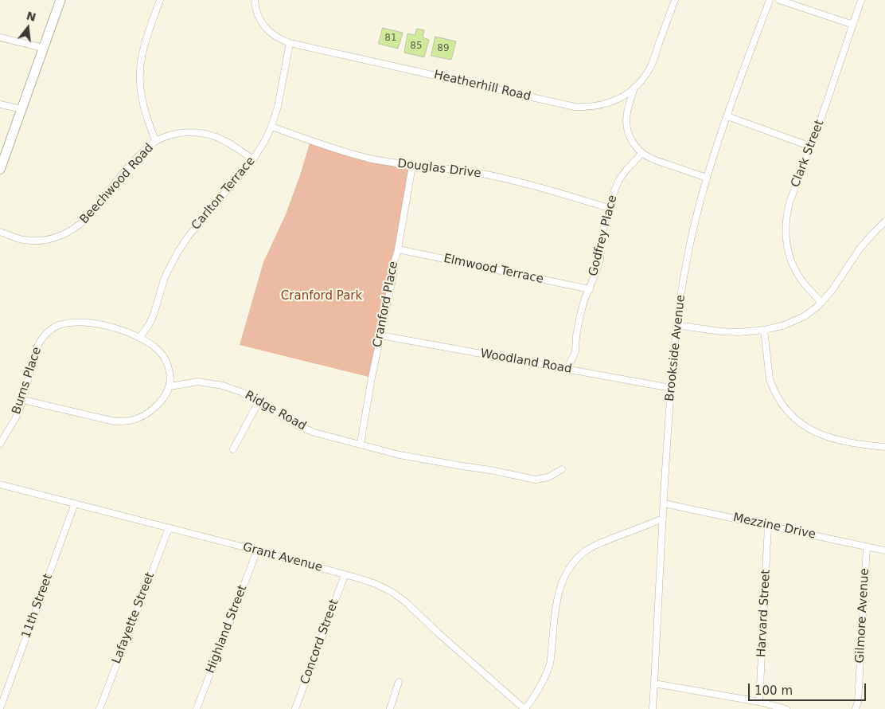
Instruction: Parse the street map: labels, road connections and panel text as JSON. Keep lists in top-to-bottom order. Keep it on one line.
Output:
{"streets":{"street":["Heatherhill Road","Clark Street","Douglas Drive","Beechwood Road","Carlton Terrace","Godfrey Place","Elmwood Terrace","Cranford Place","Brookside Avenue","Woodland Road","Burns Place","Ridge Road","Mezzine Drive","Grant Avenue","11th Street","Harvard Street","Gilmore Avenue","Lafayette Street","Highland Street","Concord Street"]},"crossings":[["Heatherhill Road","Carlton Terrace"],["Douglas Drive","Carlton Terrace"],["Douglas Drive","Godfrey Place"],["Douglas Drive","Cranford Place"],["Beechwood Road","Carlton Terrace"],["Carlton Terrace","Burns Place"],["Carlton Terrace","Ridge Road"],["Godfrey Place","Elmwood Terrace"],["Godfrey Place","Woodland Road"],["Elmwood Terrace","Cranford Place"],["Cranford Place","Woodland Road"],["Cranford Place","Ridge Road"],["Brookside Avenue","Woodland Road"],["Brookside Avenue","Mezzine Drive"],["Burns Place","Ridge Road"],["Mezzine Drive","Harvard Street"],["Mezzine Drive","Gilmore Avenue"],["Grant Avenue","11th Street"],["Grant Avenue","Lafayette Street"],["Grant Avenue","Highland Street"],["Grant Avenue","Concord Street"]],"parks":["Cranford Park"],"house_numbers":["81","85","89"],"scale_bar":"100 m","north":"top"}
